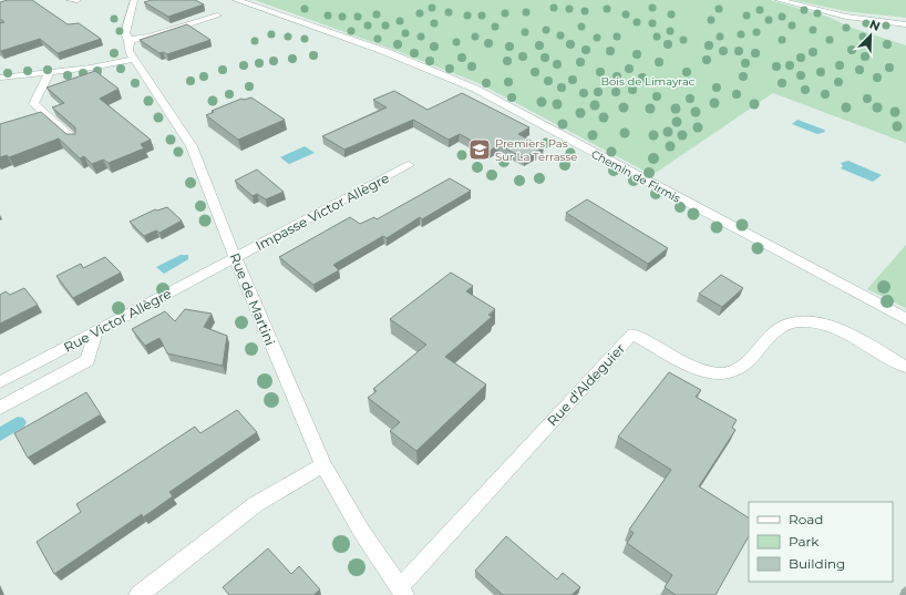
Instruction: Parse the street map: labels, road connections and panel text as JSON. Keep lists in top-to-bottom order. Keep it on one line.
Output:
{"streets":{"street":["Chemin de Firmis","Impasse Victor Allègre","Rue de Martini","Rue Victor Allègre","Rue d'Aldeguier"]},"crossings":[["Impasse Victor Allègre","Rue de Martini"],["Impasse Victor Allègre","Rue Victor Allègre"],["Rue de Martini","Rue Victor Allègre"],["Rue de Martini","Rue d'Aldeguier"]],"parks":["Bois de Limayrac"],"places":{"school or university":["Premiers Pas Sur La Terrasse"]},"legend":["Road","Park","Building"],"north":"top right"}
